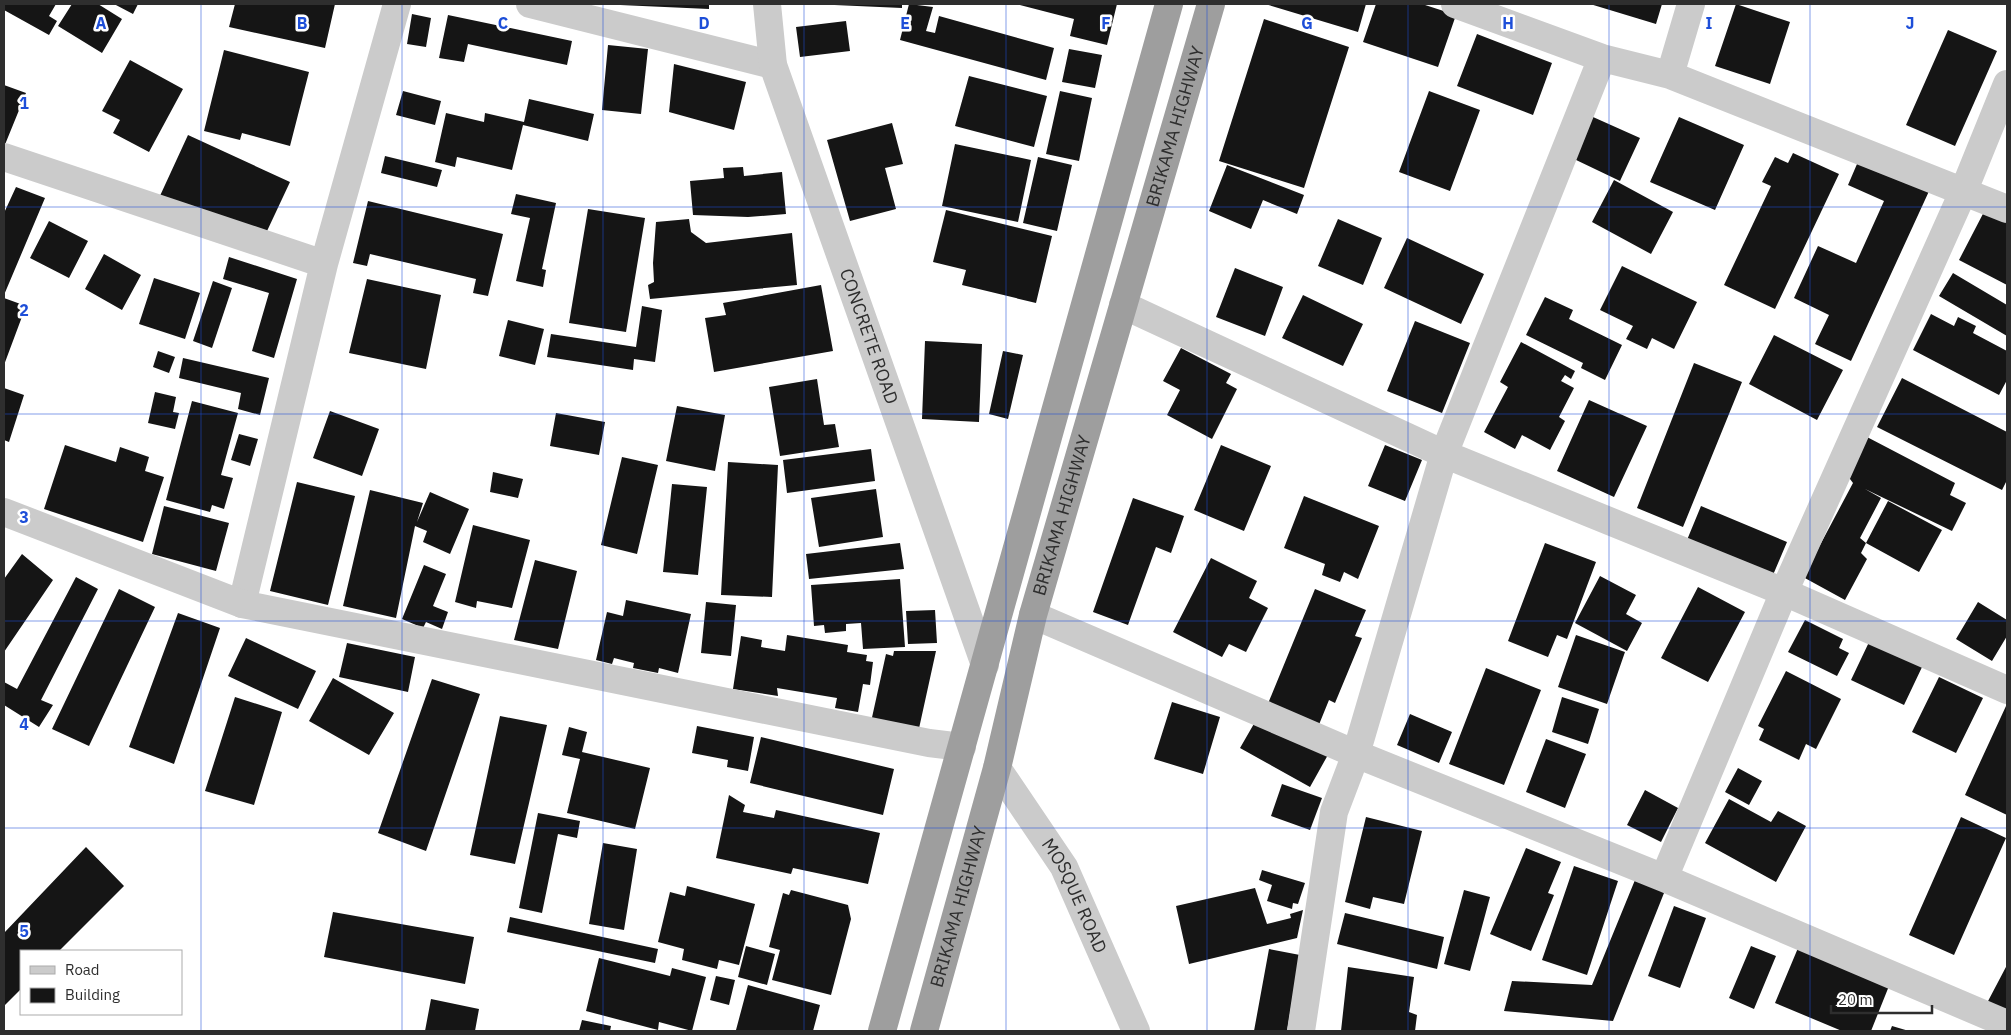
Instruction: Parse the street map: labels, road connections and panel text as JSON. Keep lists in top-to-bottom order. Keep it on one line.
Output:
{"streets":{"highway":["BRIKAMA HIGHWAY"],"street":["CONCRETE ROAD","MOSQUE ROAD"]},"crossings":[["BRIKAMA HIGHWAY","CONCRETE ROAD"],["BRIKAMA HIGHWAY","MOSQUE ROAD"]],"legend":["Road","Building"],"scale_bar":"20 m","grid":{"columns":["A","B","C","D","E","F","G","H","I","J"],"rows":["1","2","3","4","5"]}}
